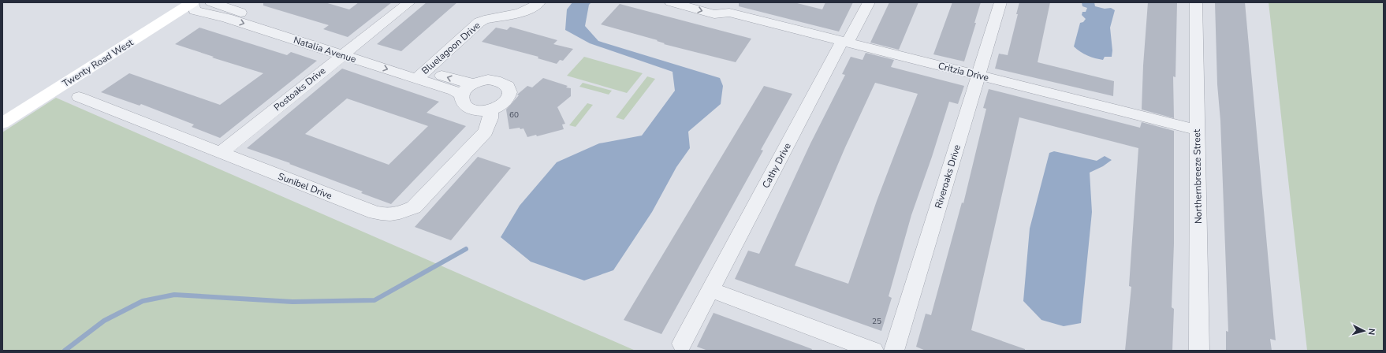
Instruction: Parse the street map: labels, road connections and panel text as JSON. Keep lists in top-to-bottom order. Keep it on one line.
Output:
{"streets":{"street":["Bluelagoon Drive","Natalia Avenue","Twenty Road West","Critzia Drive","Postoaks Drive","Cathy Drive","Riveroaks Drive","Northernbreeze Street","Sunibel Drive"]},"crossings":[["Bluelagoon Drive","Natalia Avenue"],["Natalia Avenue","Twenty Road West"],["Natalia Avenue","Postoaks Drive"],["Natalia Avenue","Sunibel Drive"],["Critzia Drive","Cathy Drive"],["Critzia Drive","Riveroaks Drive"],["Critzia Drive","Northernbreeze Street"],["Postoaks Drive","Sunibel Drive"]],"house_numbers":["60","25"],"north":"right"}
